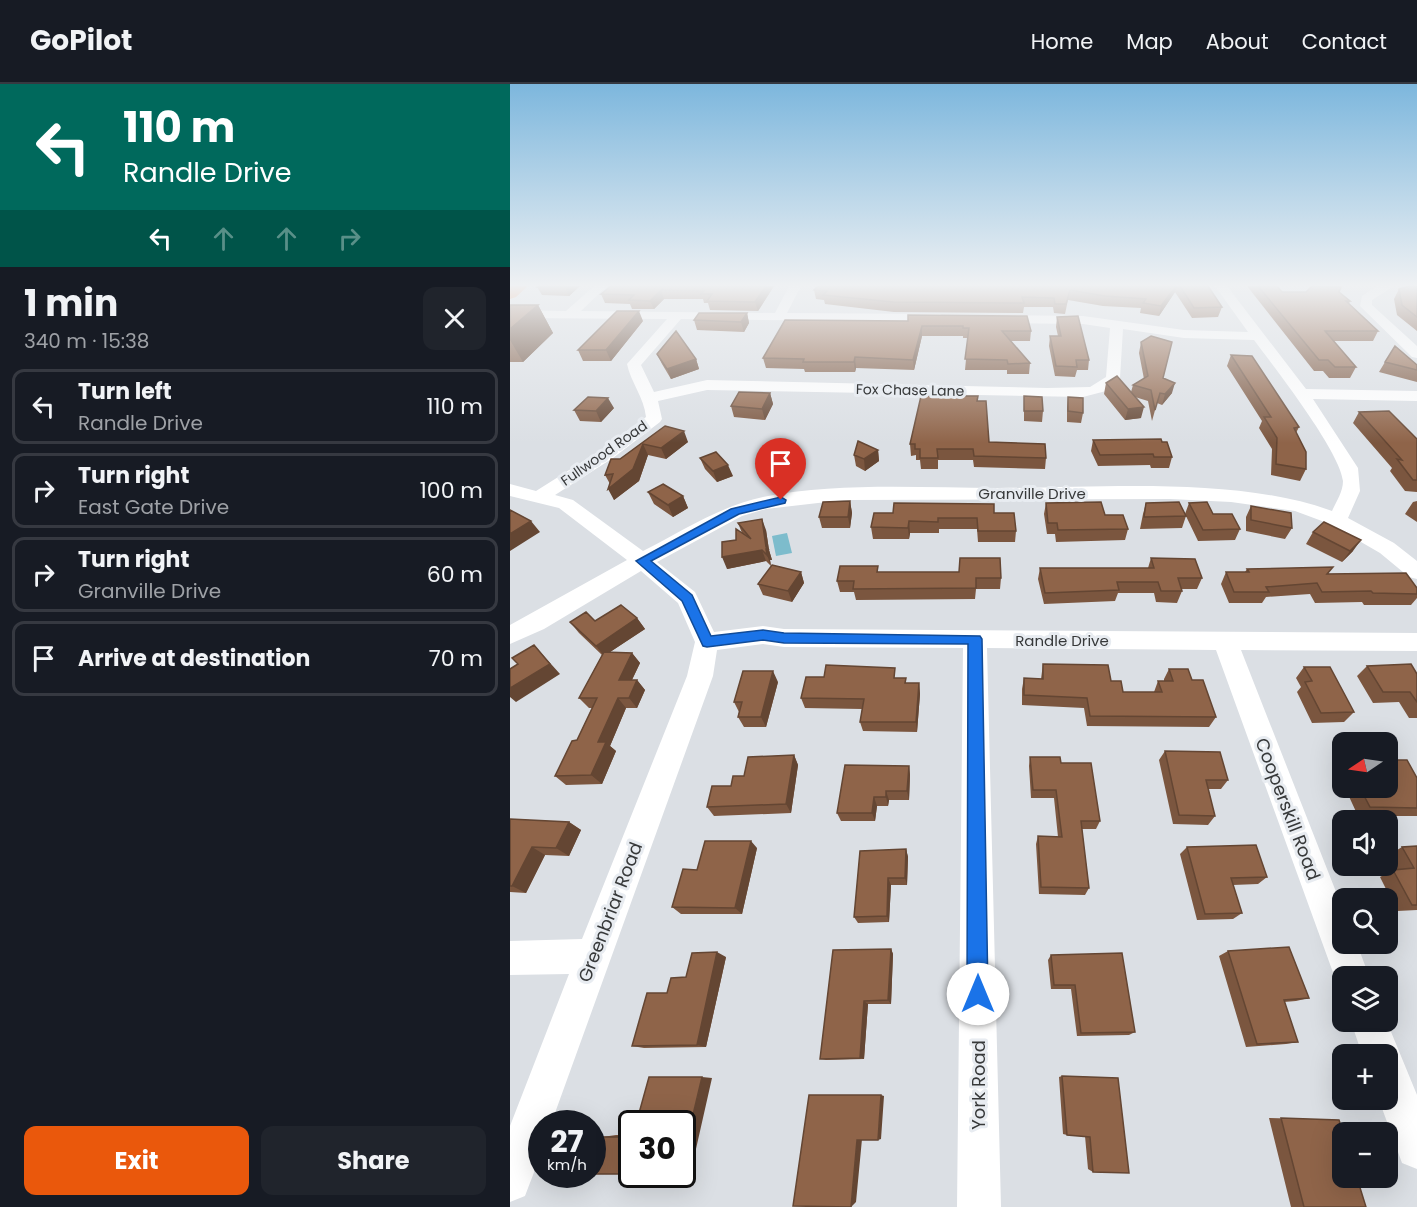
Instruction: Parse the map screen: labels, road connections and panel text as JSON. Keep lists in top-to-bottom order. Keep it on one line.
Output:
{"streets":{"street":["Fox Chase Lane","Fullwood Road","Granville Drive","Randle Drive","Cooperskill Road","Greenbriar Road","York Road"]},"crossings":[["Fox Chase Lane","Fullwood Road"],["Randle Drive","Cooperskill Road"],["Randle Drive","Greenbriar Road"],["Randle Drive","York Road"]],"north":"left","page":{"header":"GoPilot","nav":["Home","Map","About","Contact"],"turn":["110 m","Randle Drive"],"heading":["1 min","340 m · 15:38"],"list":[{"name":"Turn left","note":"Randle Drive","value":"110 m"},{"name":"Turn right","note":"East Gate Drive","value":"100 m"},{"name":"Turn right","note":"Granville Drive","value":"60 m"},{"name":"Arrive at destination","value":"70 m"}],"map_buttons":["+","−"],"speed":"27 km/h","limit":"30","buttons":["Exit","Share"]}}
